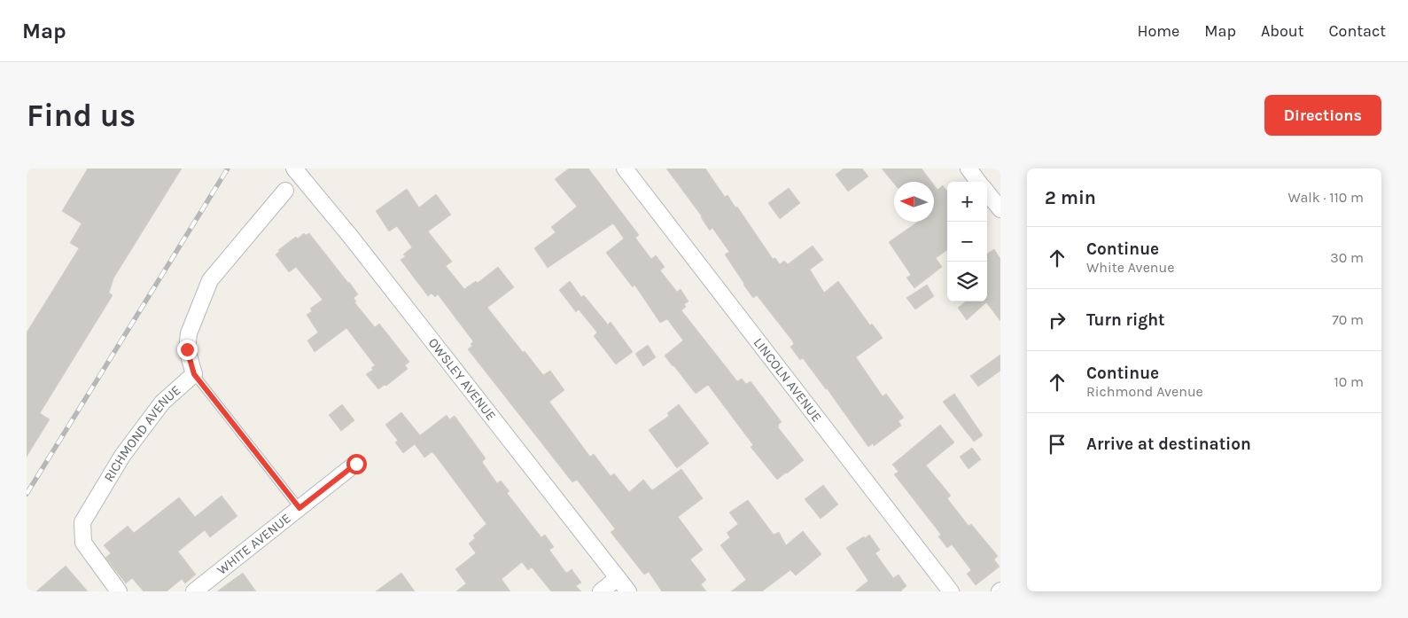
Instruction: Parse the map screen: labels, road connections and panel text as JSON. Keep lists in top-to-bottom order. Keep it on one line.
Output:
{"streets":{"street":["OWSLEY AVENUE","LINCOLN AVENUE","RICHMOND AVENUE","WHITE AVENUE"]},"north":"left","page":{"header":"Map","nav":["Home","Map","About","Contact"],"buttons":"Directions","title":"Find us","heading":["2 min","Walk · 110 m"],"map_buttons":["+","−"],"list":[["Continue","White Avenue","30 m"],["Turn right","70 m"],["Continue","Richmond Avenue","10 m"],"Arrive at destination"]}}
